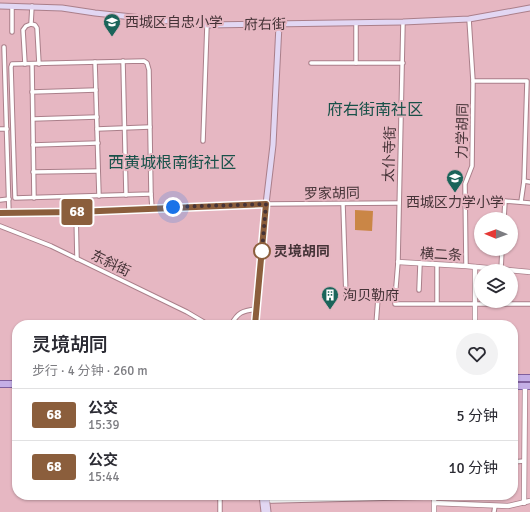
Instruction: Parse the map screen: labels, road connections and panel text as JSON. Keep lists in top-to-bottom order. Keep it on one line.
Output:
{"streets":{"main road":["府右街"],"street":["力学胡同","太仆寺街","罗家胡同","横二条","东斜街"]},"crossings":[["府右街","力学胡同"],["府右街","太仆寺街"],["力学胡同","横二条"],["太仆寺街","罗家胡同"],["太仆寺街","横二条"]],"districts":["府右街南社区","西黄城根南街社区"],"places":{"school or university":["西城区自忠小学","西城区力学小学"],"other":["灵境胡同"],"building":["洵贝勒府"]},"lines":["bus line 68"],"north":"left","page":{"on_map":"68","heading":["灵境胡同","步行 · 4 分钟 · 260 m"],"list":[{"mark":"68","name":"公交","note":"15:39","value":"5 分钟"},{"mark":"68","name":"公交","note":"15:44","value":"10 分钟"}]}}
